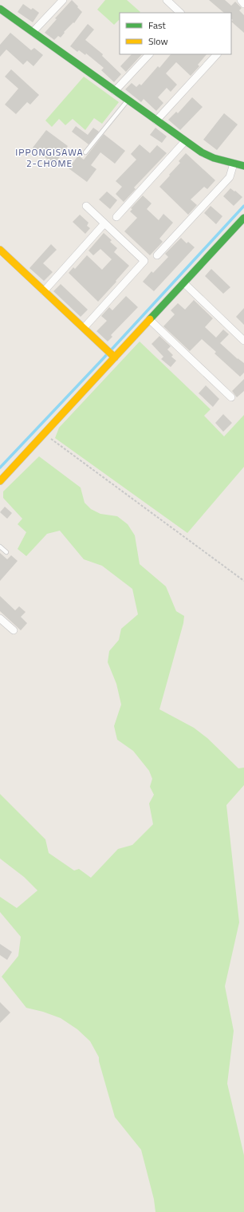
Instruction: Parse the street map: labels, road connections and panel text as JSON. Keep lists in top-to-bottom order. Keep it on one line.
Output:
{"districts":["IPPONGISAWA 2-CHOME"],"legend":["Fast","Slow"]}
